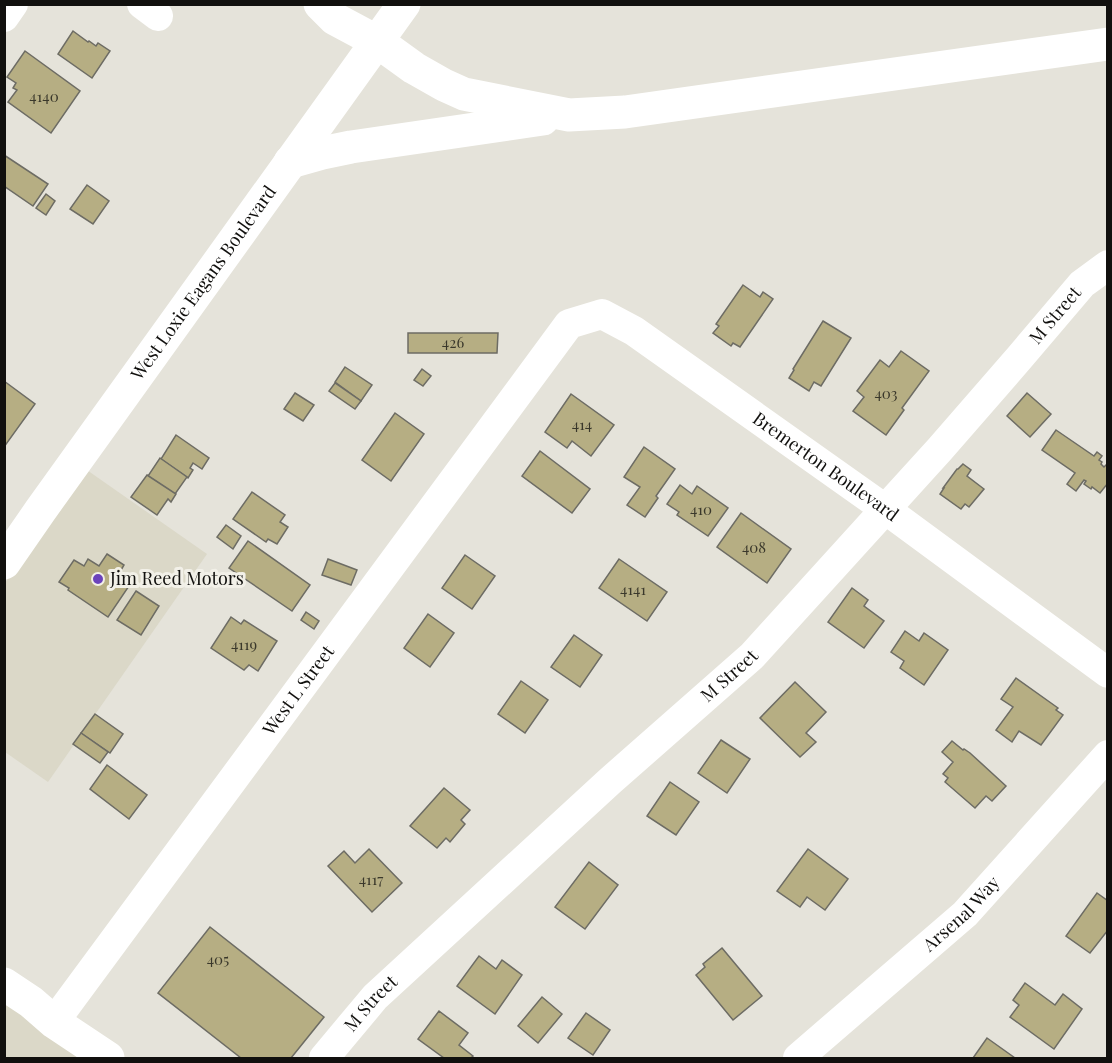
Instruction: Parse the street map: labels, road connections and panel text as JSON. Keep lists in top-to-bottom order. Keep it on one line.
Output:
{"streets":{"main road":["West Loxie Eagans Boulevard"],"street":["M Street","Bremerton Boulevard","West L Street","Arsenal Way"]},"crossings":[["M Street","Bremerton Boulevard"],["Bremerton Boulevard","West L Street"]],"places":["Jim Reed Motors"],"house_numbers":["4140","426","403","414","410","408","4141","4119","4117","405"]}
